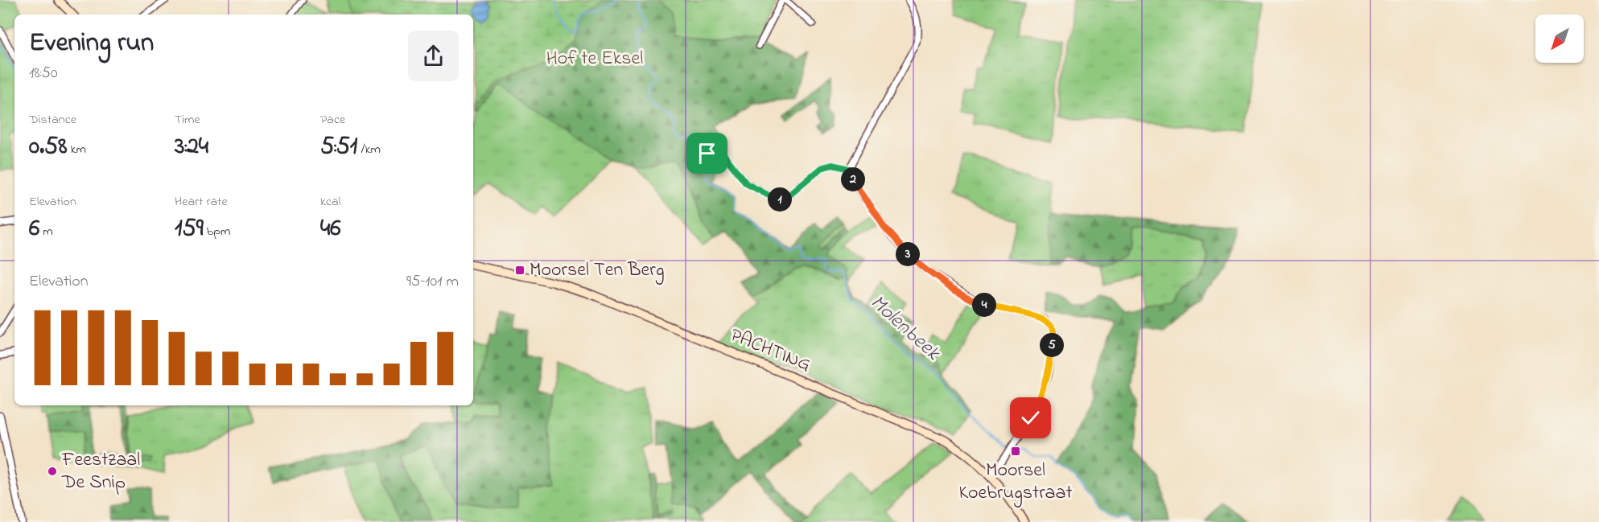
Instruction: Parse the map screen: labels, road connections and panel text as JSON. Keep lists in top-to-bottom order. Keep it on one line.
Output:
{"streets":{"main road":["PACHTING"]},"water":["Molenbeek"],"parks":["Hof te Eksel"],"places":{"transit":["Moorsel Ten Berg","Moorsel Koebrugstraat"],"other":["Feestzaal De Snip"]},"north":"bottom left","page":{"heading":["Evening run","18:50"],"stats":[["Distance","0.58 km"],["Time","3:24"],["Pace","5:51 /km"],["Elevation","6 m"],["Heart rate","159 bpm"],["kcal","46"]],"pins":["2","1","3","4","5"],"chart":["Elevation","95–101 m"]}}
